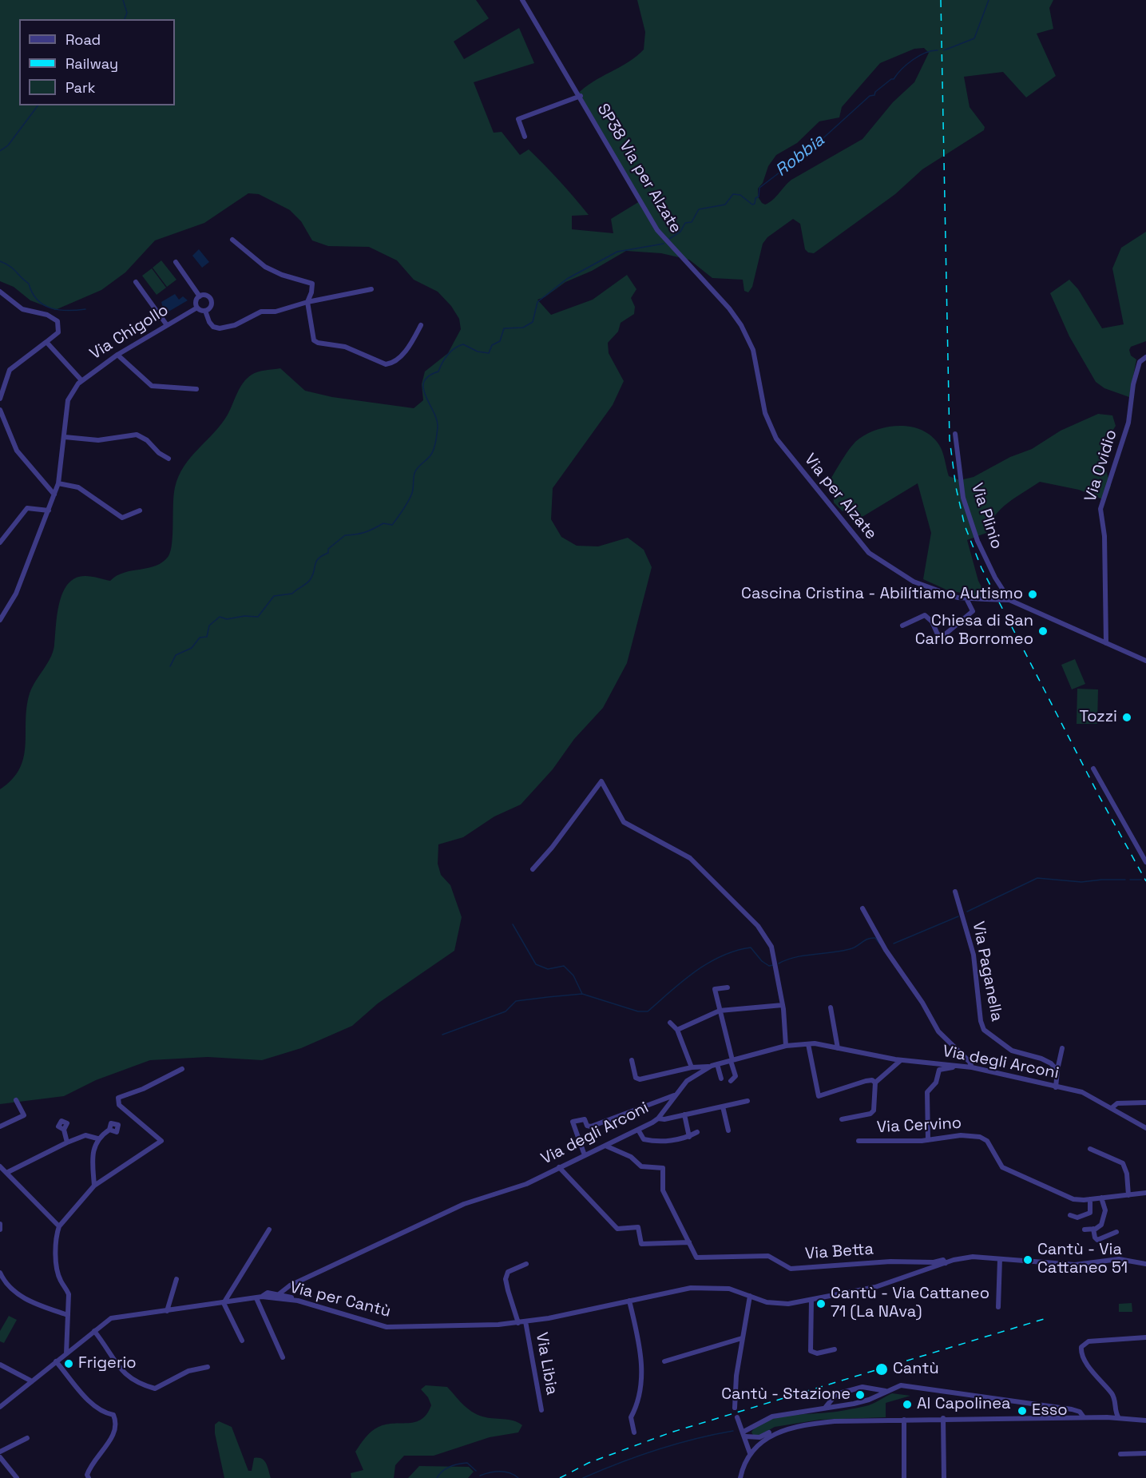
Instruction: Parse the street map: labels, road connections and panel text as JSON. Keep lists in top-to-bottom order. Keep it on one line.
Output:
{"streets":{"street":["SP38 Via per Alzate","Via Chigollo","Via Ovidio","Via per Alzate","Via Plinio","Via Paganella","Via degli Arconi","Via Cervino","Via Betta","Via per Cantù","Via Libia"]},"crossings":[["SP38 Via per Alzate","Via per Alzate"],["Via Ovidio","Via per Alzate"],["Via per Alzate","Via Plinio"],["Via degli Arconi","Via Betta"],["Via degli Arconi","Via per Cantù"],["Via Betta","Via per Cantù"],["Via per Cantù","Via Libia"]],"water":["Robbia"],"places":["Cascina Cristina - Abilítiamo Autismo","Chiesa di San Carlo Borromeo","Tozzi","Cantù - Via Cattaneo 51","Cantù - Via Cattaneo 71 (La NAva)","Frigerio","Cantù","Cantù - Stazione","Al Capolinea","Esso"],"legend":["Road","Railway","Park"]}
